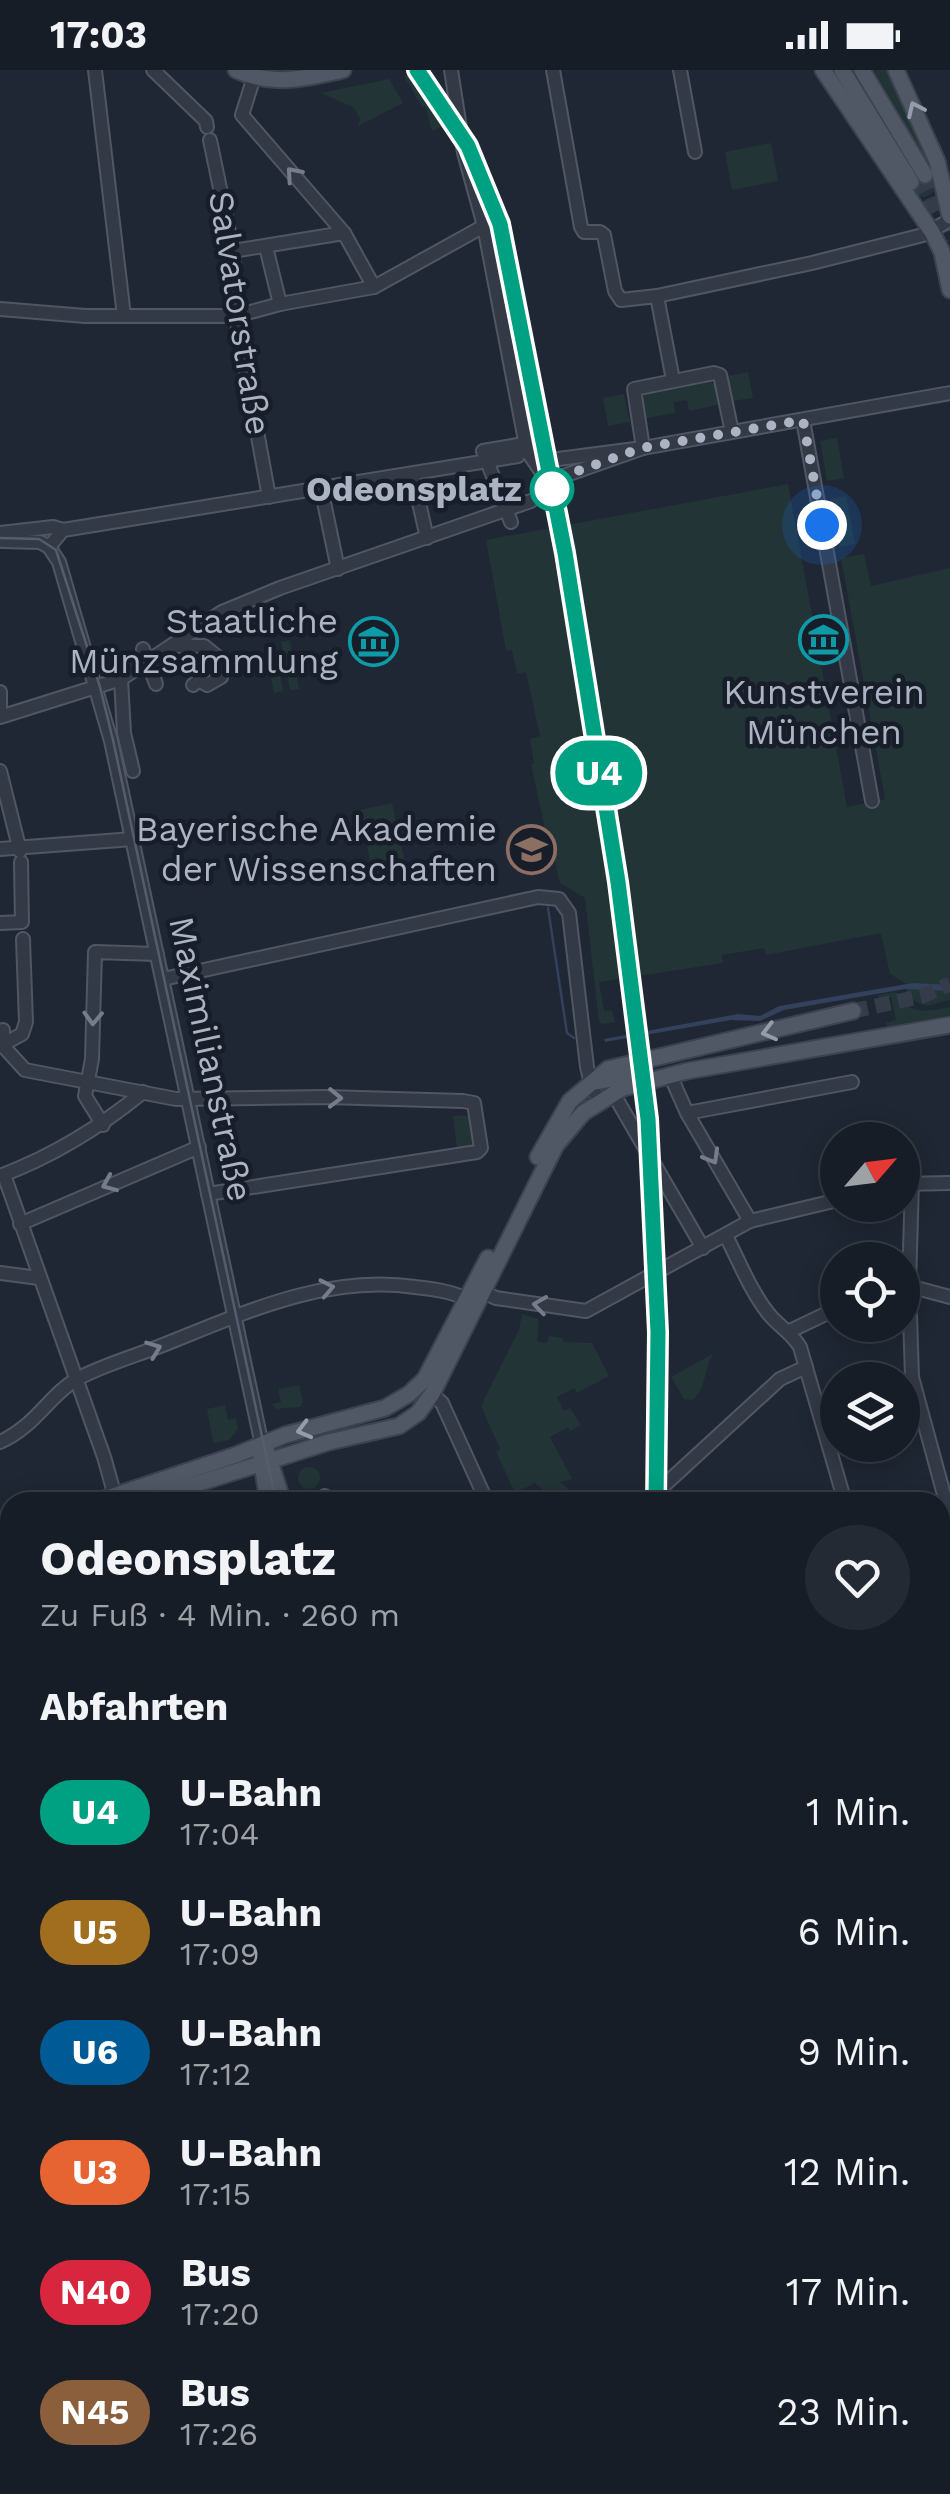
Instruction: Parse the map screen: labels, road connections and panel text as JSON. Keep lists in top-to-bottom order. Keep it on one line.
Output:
{"streets":{"main road":["Maximilianstraße"],"street":["Salvatorstraße"]},"places":{"other":["Odeonsplatz"],"museum":["Kunstverein München","Staatliche Münzsammlung"],"school or university":["Bayerische Akademie der Wissenschaften"]},"lines":["metro line U4"],"north":"top right","page":{"status":"17:03","on_map":"U4","heading":[["Odeonsplatz","Zu Fuß · 4 Min. · 260 m"],"Abfahrten"],"list":[{"mark":"U4","name":"U-Bahn","note":"17:04","value":"1 Min."},{"mark":"U5","name":"U-Bahn","note":"17:09","value":"6 Min."},{"mark":"U6","name":"U-Bahn","note":"17:12","value":"9 Min."},{"mark":"U3","name":"U-Bahn","note":"17:15","value":"12 Min."},{"mark":"N40","name":"Bus","note":"17:20","value":"17 Min."},{"mark":"N45","name":"Bus","note":"17:26","value":"23 Min."}]}}
